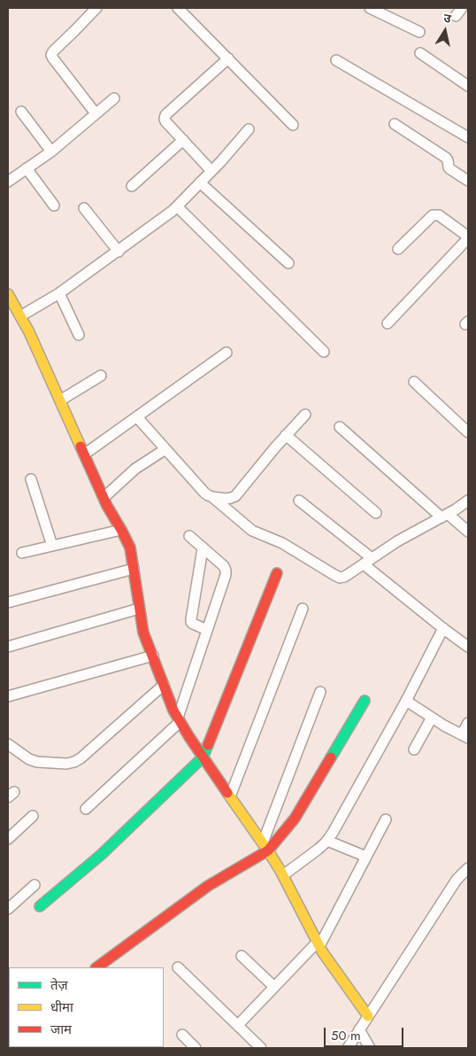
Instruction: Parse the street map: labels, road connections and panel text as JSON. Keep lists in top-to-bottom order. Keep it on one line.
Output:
{"legend":["तेज़","धीमा","जाम"],"scale_bar":"50 m","north":"top"}
